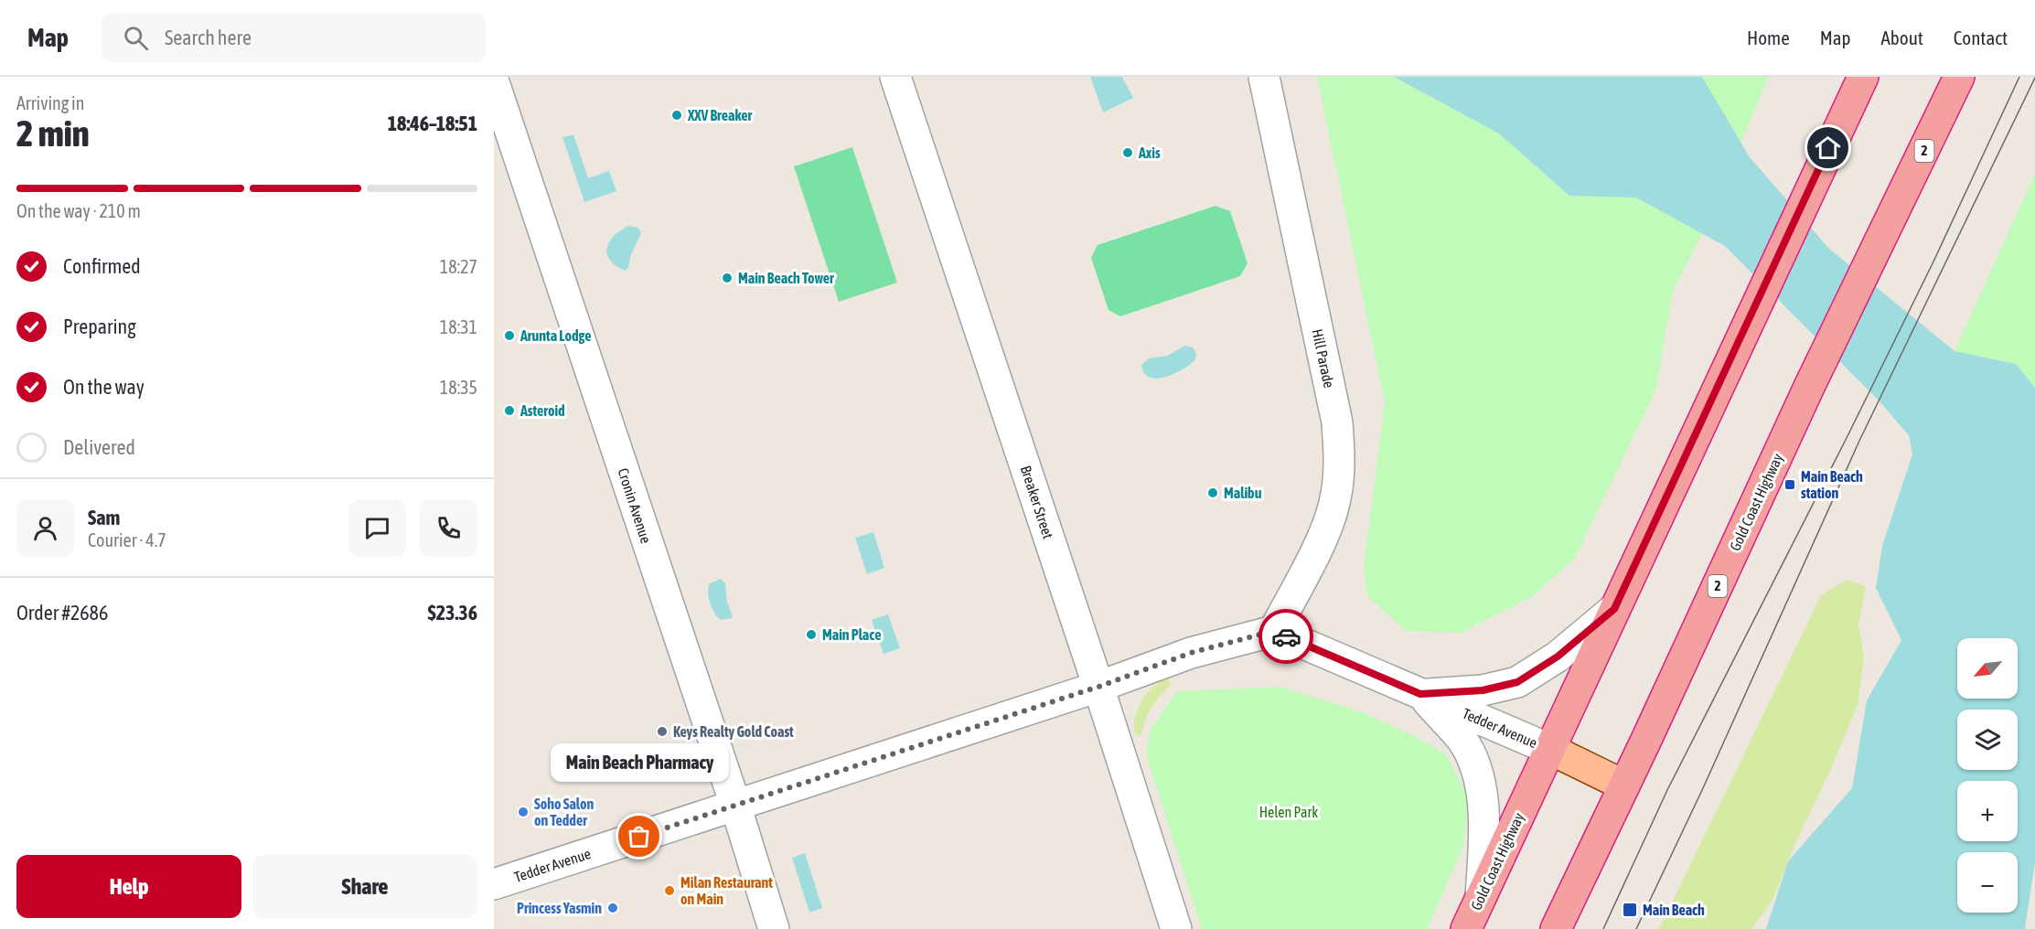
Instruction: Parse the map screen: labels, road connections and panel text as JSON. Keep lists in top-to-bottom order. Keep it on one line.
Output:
{"streets":{"highway":["2","Gold Coast Highway"],"street":["Hill Parade","Breaker Street","Cronin Avenue","Tedder Avenue"]},"crossings":[["Hill Parade","Tedder Avenue"],["Breaker Street","Tedder Avenue"],["Gold Coast Highway","Tedder Avenue"],["Cronin Avenue","Tedder Avenue"]],"parks":["Helen Park"],"places":{"other":["XXV Breaker","Axis","Main Beach Tower","Arunta Lodge","Asteroid","Malibu","Main Place","Keys Realty Gold Coast","Soho Salon on Tedder","Main Beach Pharmacy","Milan Restaurant on Main","Princess Yasmin"],"transit":["Main Beach station","Main Beach"]},"north":"bottom left","page":{"header":"Map","search":"Search here","nav":["Home","Map","About","Contact"],"heading":["2 min","Arriving in","18:46–18:51"],"panel":["Sam","Courier · 4.7","Order #2686","$23.36"],"bar":"On the way · 210 m","list":[["Confirmed","18:27"],["Preparing","18:31"],["On the way","18:35"],"Delivered"],"map_buttons":["+","−"],"bubble":"Main Beach Pharmacy","buttons":["Help","Share"]}}
